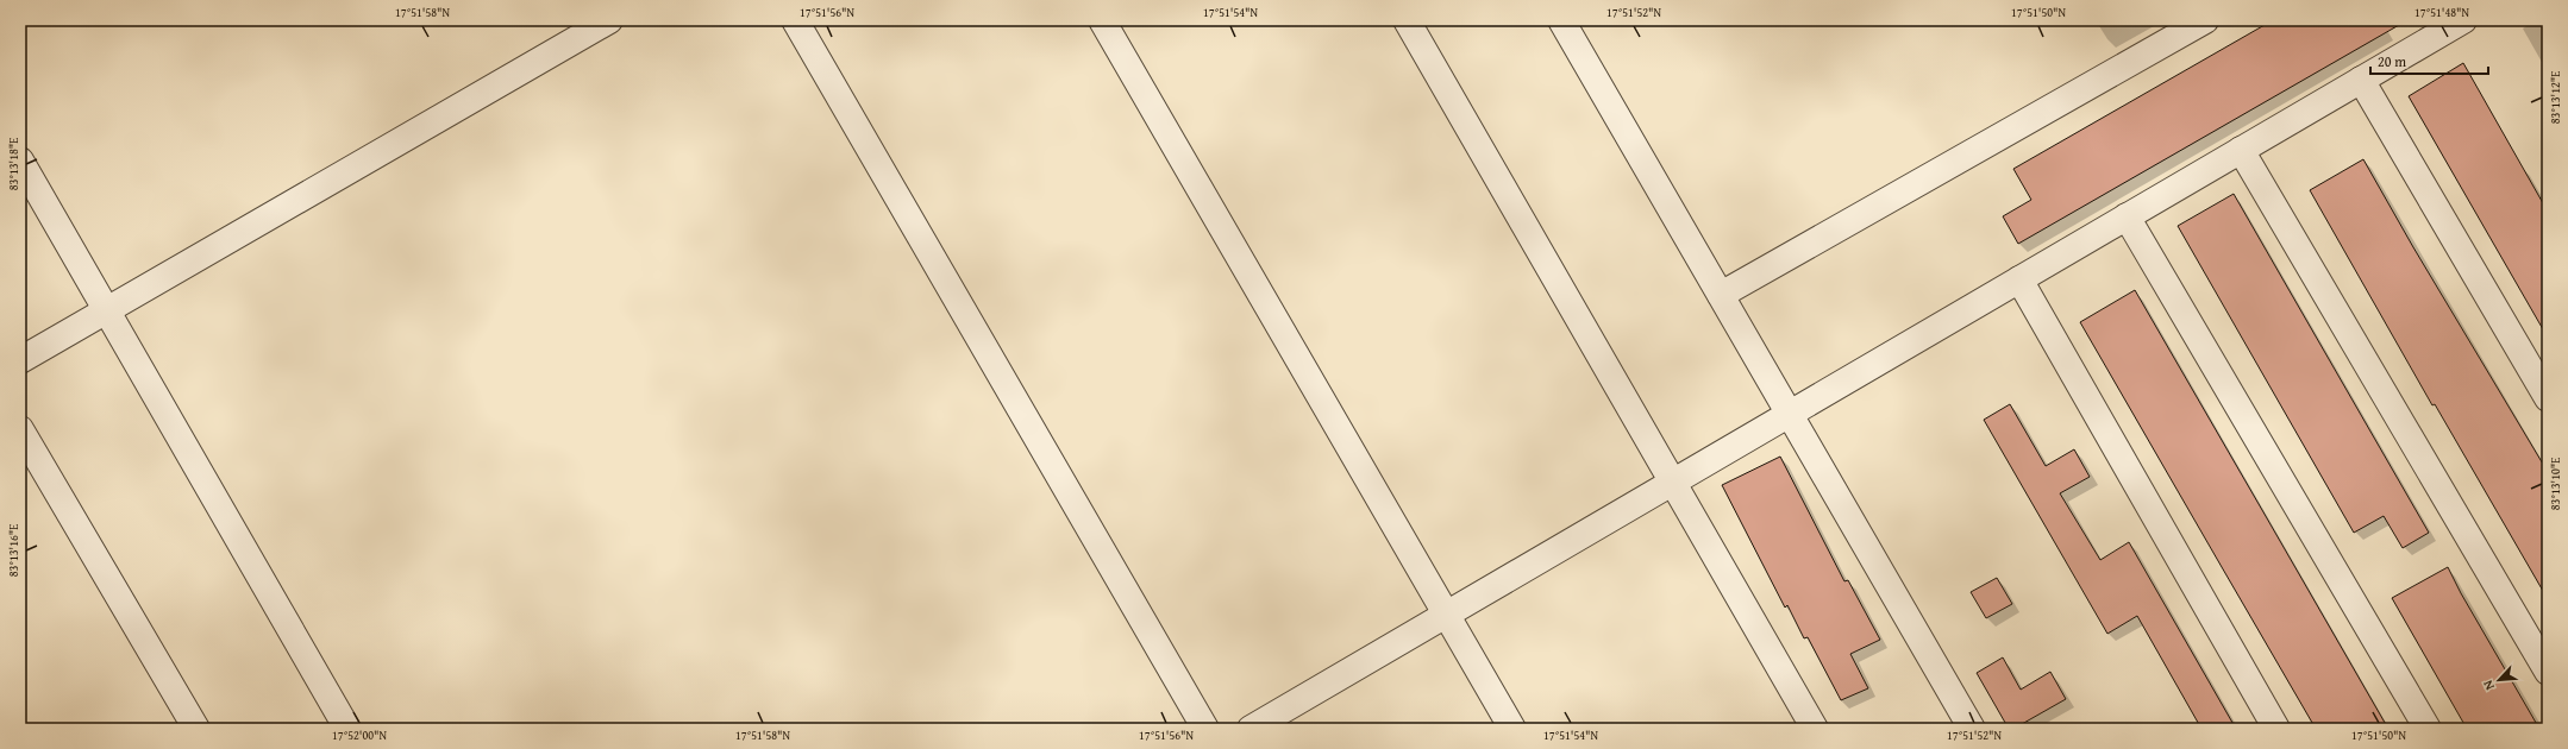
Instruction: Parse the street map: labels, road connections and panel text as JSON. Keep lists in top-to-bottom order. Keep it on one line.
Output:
{"scale_bar":"20 m","north":"bottom left","coordinates":["17°51'58\"N","17°51'56\"N","17°51'54\"N","17°51'52\"N","17°51'50\"N","17°51'48\"N","83°13'12\"E","83°13'18\"E","83°13'10\"E","83°13'16\"E","17°52'00\"N"]}
